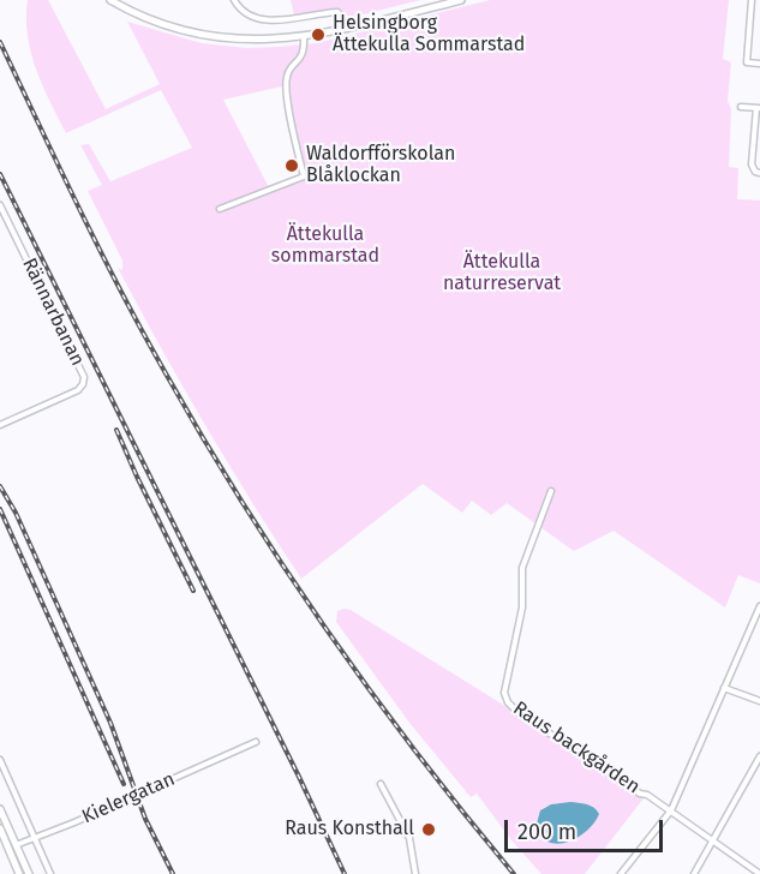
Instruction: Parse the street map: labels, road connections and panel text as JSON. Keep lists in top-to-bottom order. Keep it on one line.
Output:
{"streets":{"main road":["Kielergatan"],"street":["Rännarbanan","Raus backgården"]},"parks":["Ättekulla sommarstad","Ättekulla naturreservat"],"places":["Helsingborg Ättekulla Sommarstad","Waldorfförskolan Blåklockan","Raus Konsthall"],"scale_bar":"200 m"}
